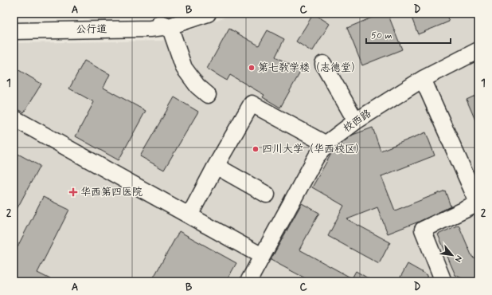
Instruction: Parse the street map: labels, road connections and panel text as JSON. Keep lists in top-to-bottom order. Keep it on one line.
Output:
{"streets":{"street":["公行道","校西路"]},"places":{"other":["第七教学楼（志德堂）","四川大学（华西校区）"],"health":["华西第四医院"]},"scale_bar":"50 m","north":"bottom right","grid":{"columns":["A","B","C","D"],"rows":["1","2"]}}
